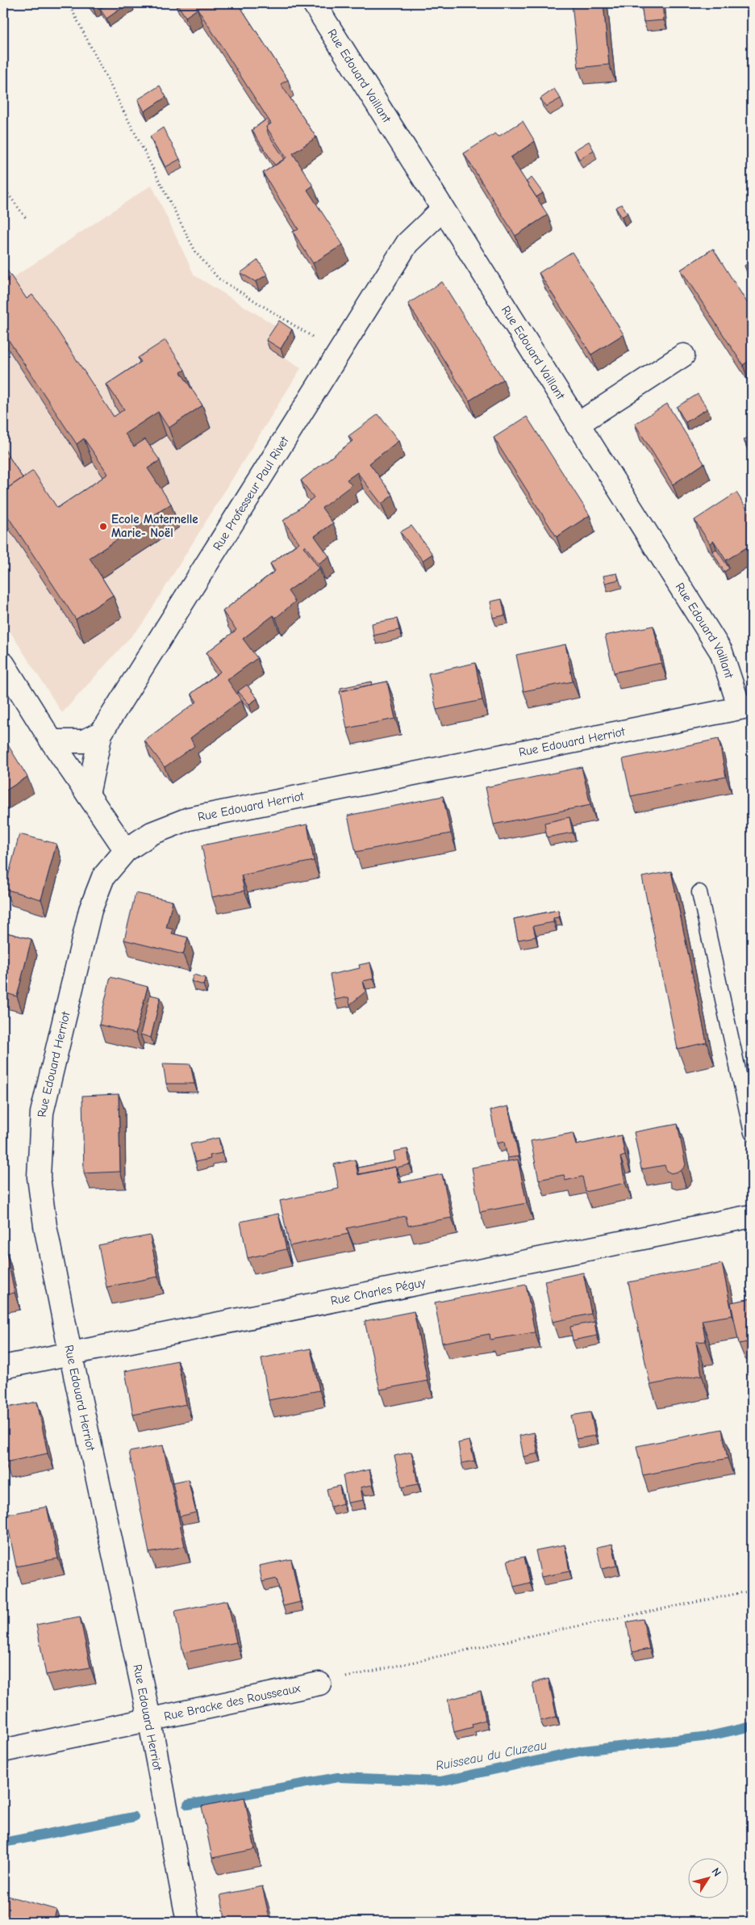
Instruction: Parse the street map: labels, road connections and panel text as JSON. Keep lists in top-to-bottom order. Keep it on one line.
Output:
{"streets":{"street":["Rue Edouard Vaillant","Rue Professeur Paul Rivet","Rue Edouard Herriot","Rue Charles Péguy","Rue Bracke des Rousseaux"]},"crossings":[["Rue Edouard Vaillant","Rue Professeur Paul Rivet"],["Rue Edouard Vaillant","Rue Edouard Herriot"],["Rue Edouard Herriot","Rue Charles Péguy"],["Rue Edouard Herriot","Rue Bracke des Rousseaux"]],"water":["Ruisseau du Cluzeau"],"places":["Ecole Maternelle Marie- Noël"],"north":"top right"}
